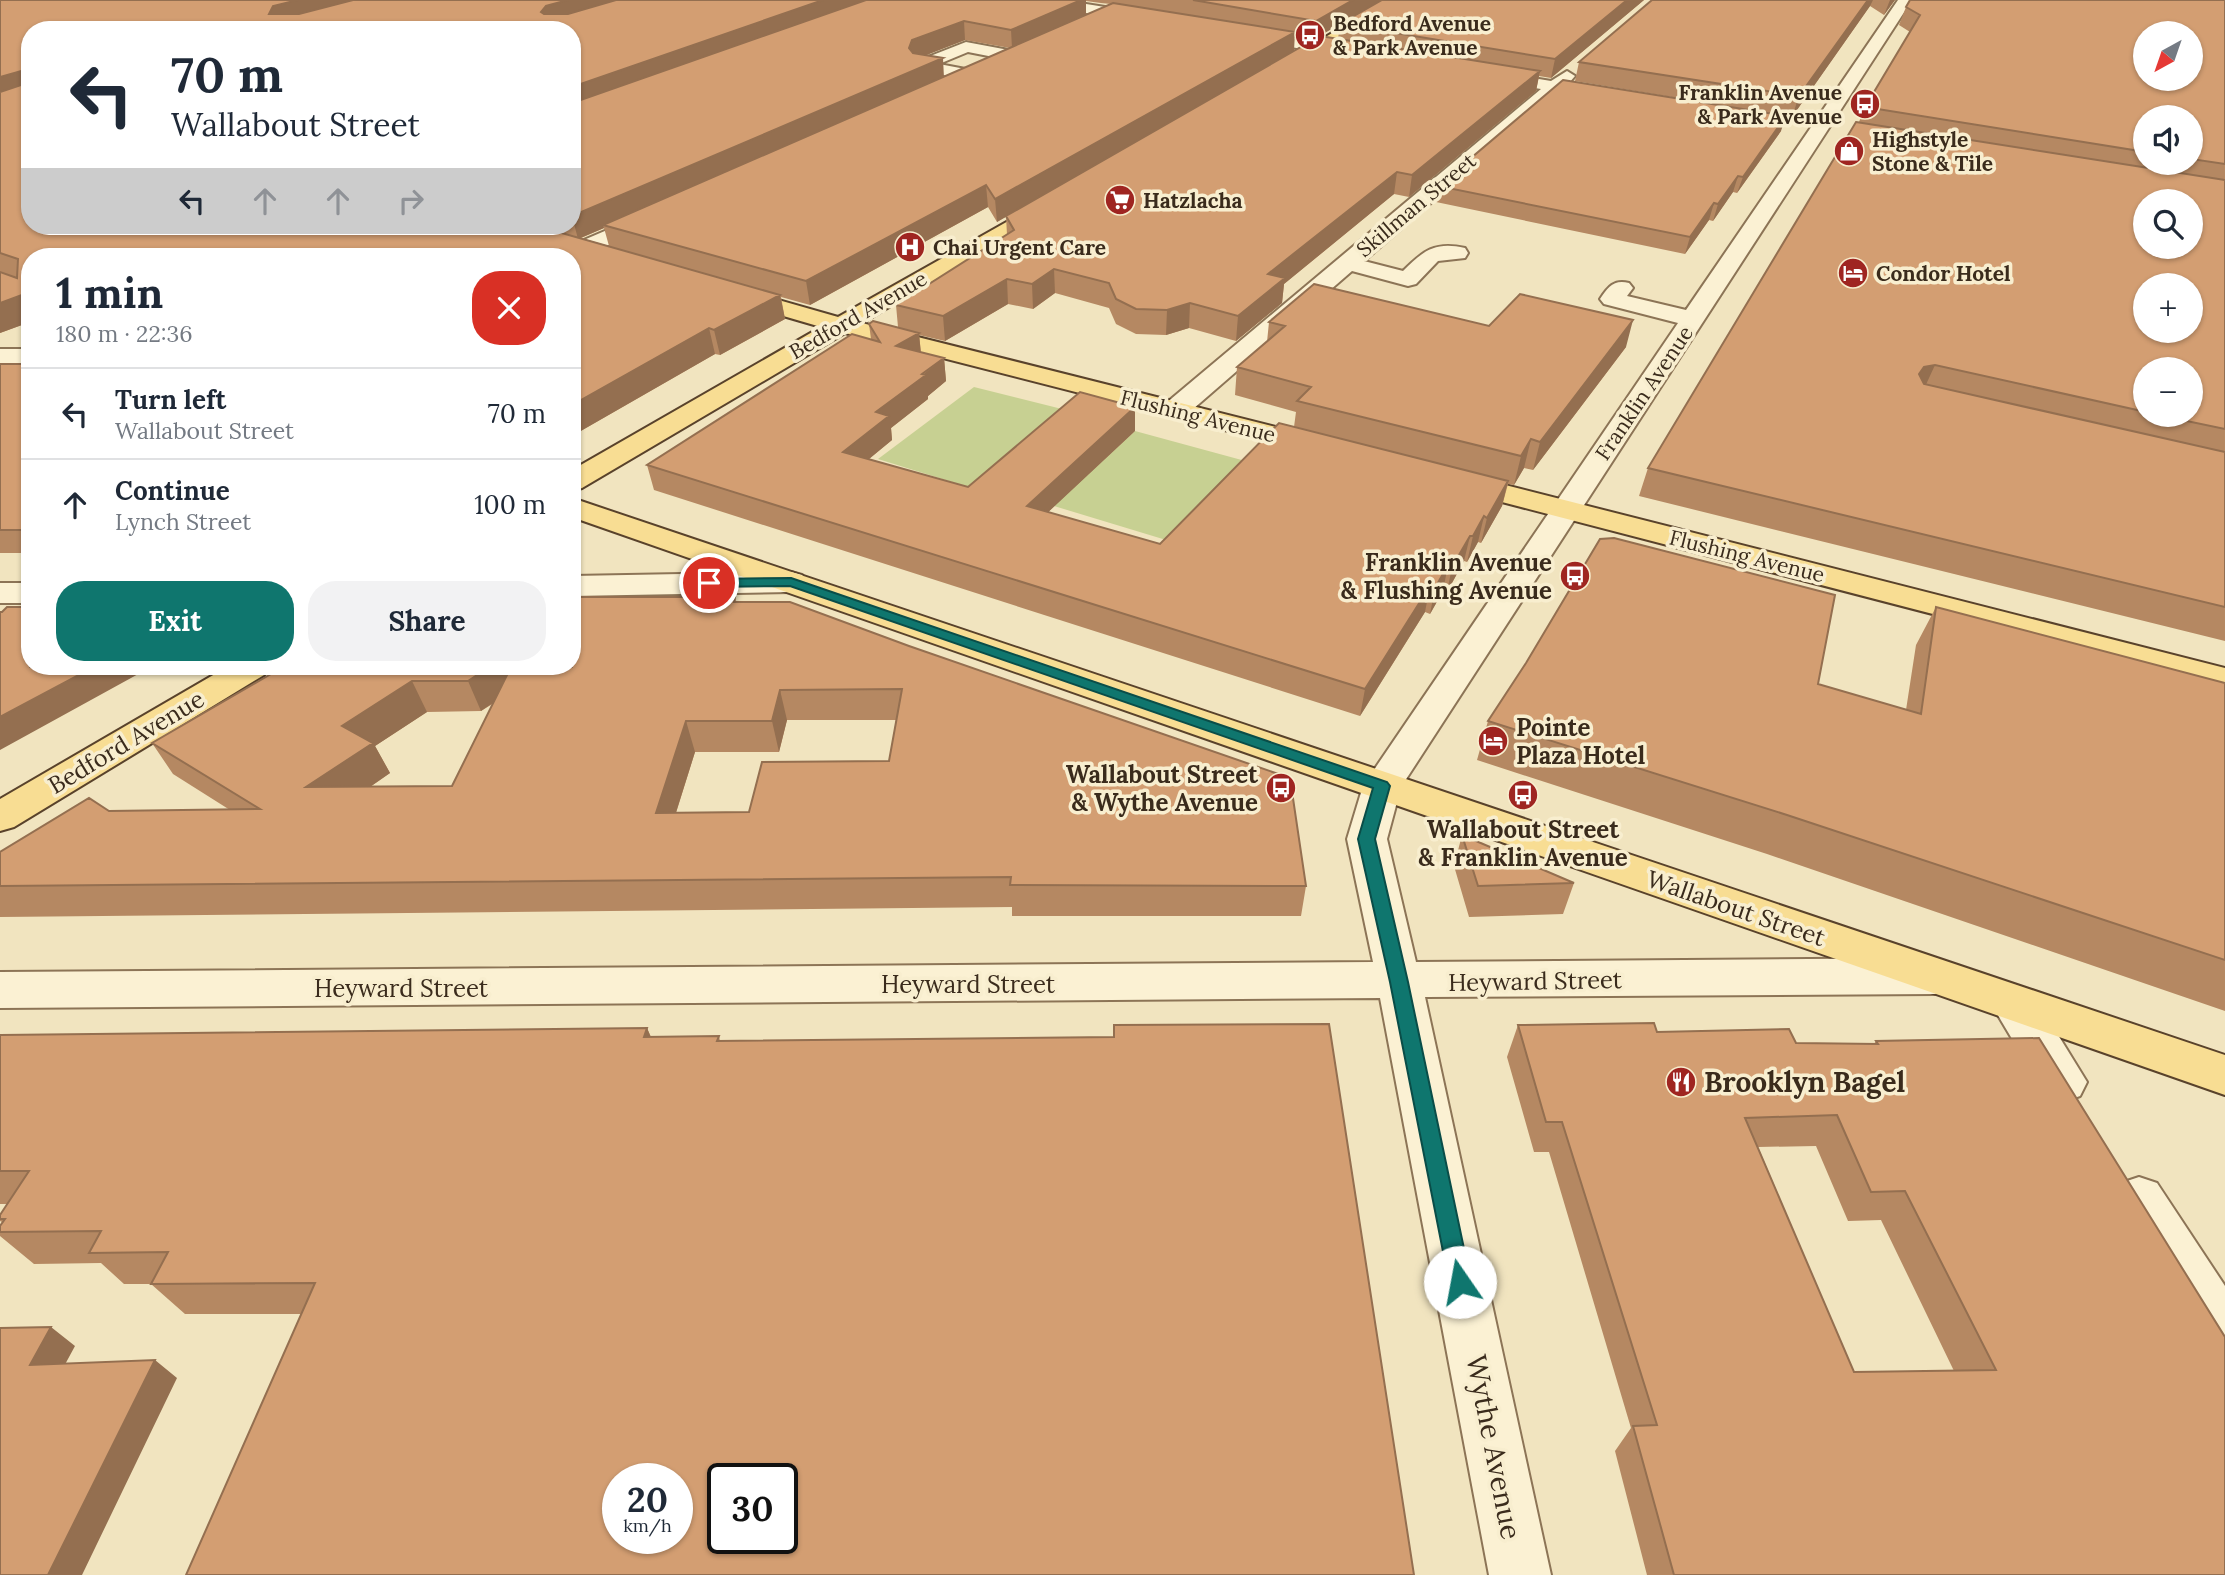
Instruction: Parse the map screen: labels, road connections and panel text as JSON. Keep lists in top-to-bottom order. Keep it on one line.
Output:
{"streets":{"main road":["Bedford Avenue","Flushing Avenue","Wallabout Street"],"street":["Skillman Street","Franklin Avenue","Heyward Street","Wythe Avenue"]},"crossings":[["Skillman Street","Flushing Avenue"],["Bedford Avenue","Flushing Avenue"],["Franklin Avenue","Flushing Avenue"],["Franklin Avenue","Wallabout Street"],["Franklin Avenue","Wythe Avenue"],["Wallabout Street","Heyward Street"],["Wallabout Street","Wythe Avenue"],["Heyward Street","Wythe Avenue"]],"places":{"bus stop":["Bedford Avenue & Park Avenue","Franklin Avenue & Park Avenue","Franklin Avenue & Flushing Avenue","Wallabout Street & Wythe Avenue","Wallabout Street & Franklin Avenue"],"shop":["Highstyle Stone & Tile"],"supermarket":["Hatzlacha"],"hospital":["Chai Urgent Care"],"hotel":["Condor Hotel","Pointe Plaza Hotel"],"restaurant":["Brooklyn Bagel"]},"north":"bottom left","page":{"map_buttons":["+","−"],"turn":["70 m","Wallabout Street"],"heading":["1 min","180 m · 22:36"],"list":[{"name":"Turn left","note":"Wallabout Street","value":"70 m"},{"name":"Continue","note":"Lynch Street","value":"100 m"}],"buttons":["Exit","Share"],"speed":"20 km/h","limit":"30"}}
